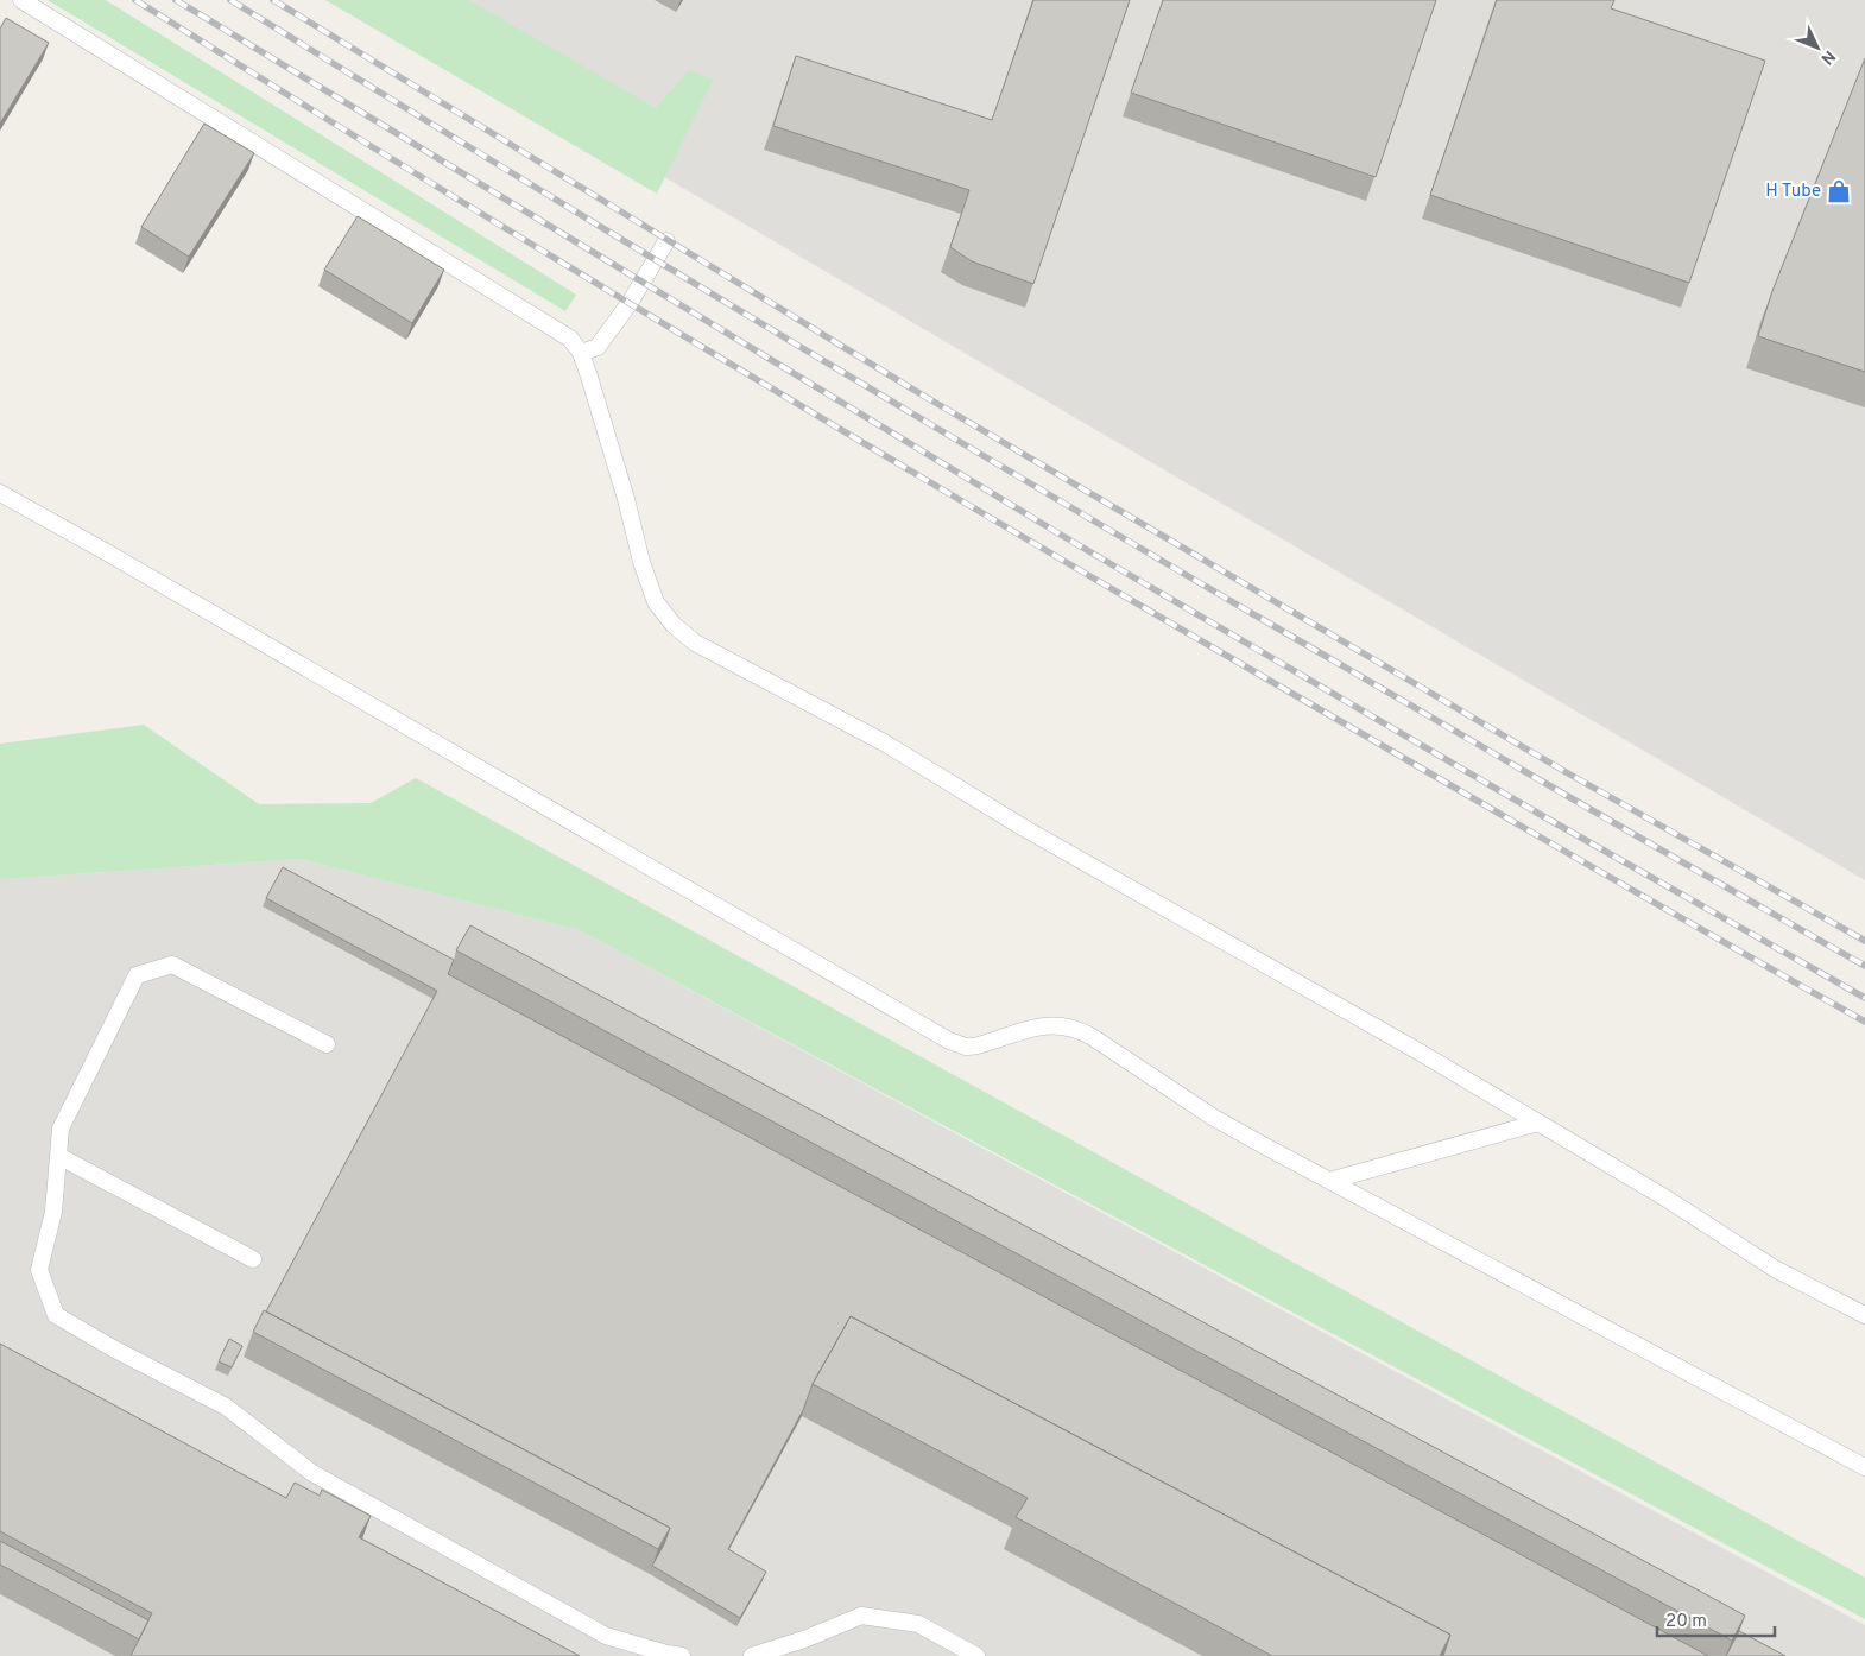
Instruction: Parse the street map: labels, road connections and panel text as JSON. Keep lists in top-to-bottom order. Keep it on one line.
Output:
{"places":{"shop":["H Tube"]},"scale_bar":"20 m","north":"bottom right"}
